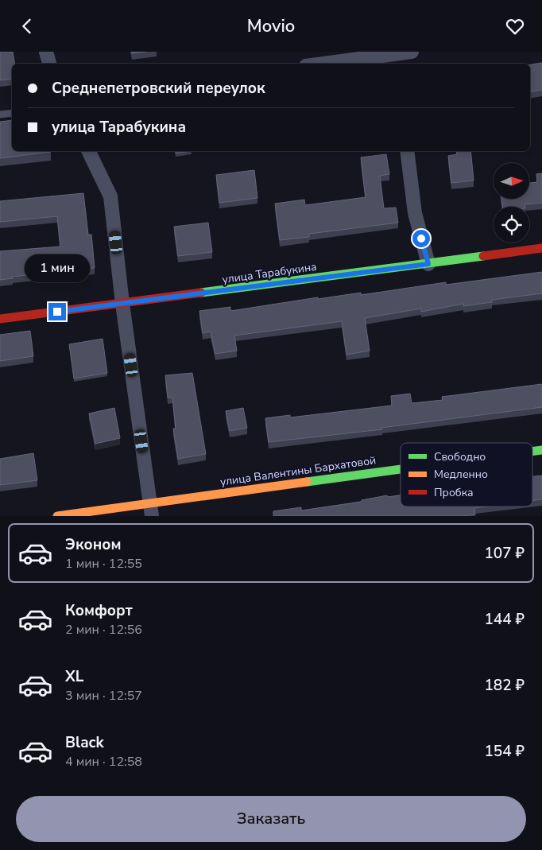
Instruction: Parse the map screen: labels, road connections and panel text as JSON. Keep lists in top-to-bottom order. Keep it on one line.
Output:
{"streets":{"main road":["улица Тарабукина","улица Валентины Бархатовой"]},"legend":["Свободно","Медленно","Пробка"],"north":"right","page":{"header":"Movio","banner":["Среднепетровский переулок","улица Тарабукина"],"bubble":"1 мин","list":[{"name":"Эконом","note":"1 мин · 12:55","value":"107 ₽"},{"name":"Комфорт","note":"2 мин · 12:56","value":"144 ₽"},{"name":"XL","note":"3 мин · 12:57","value":"182 ₽"},{"name":"Black","note":"4 мин · 12:58","value":"154 ₽"}],"buttons":"Заказать"}}
